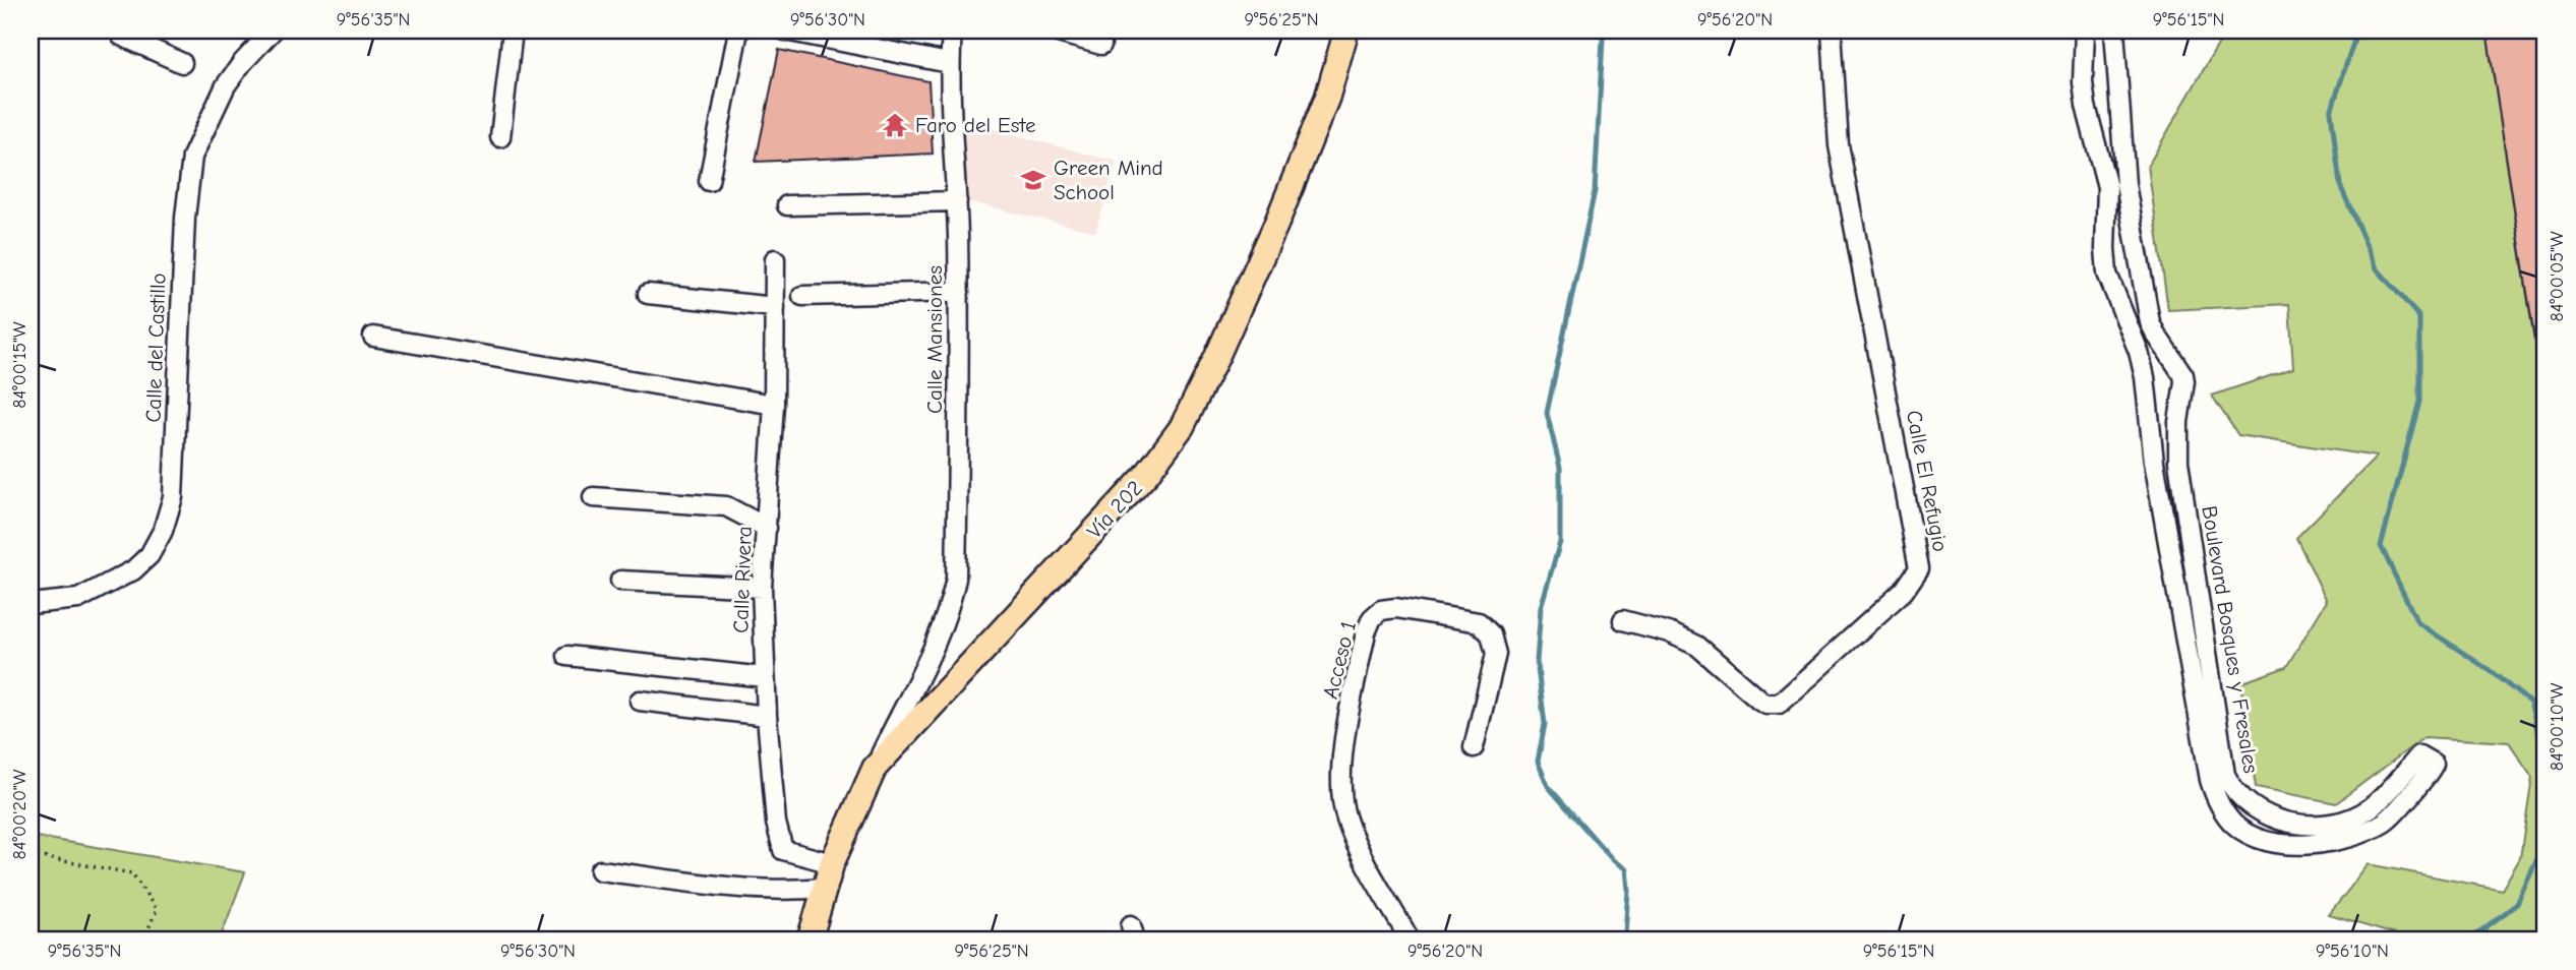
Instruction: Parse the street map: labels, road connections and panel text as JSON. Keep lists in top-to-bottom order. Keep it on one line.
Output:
{"streets":{"main road":["Vía 202"],"street":["Calle Mansiones","Calle del Castillo","Calle El Refugio","Calle Rivera","Boulevard Bosques y Fresales","Acceso 1"]},"crossings":[["Calle Mansiones","Vía 202"],["Vía 202","Calle Rivera"]],"places":{"temple":["Faro del Este"],"school or university":["Green Mind School"]},"coordinates":["9°56'35\"N","9°56'30\"N","9°56'25\"N","9°56'20\"N","9°56'15\"N","84°00'05\"W","84°00'15\"W","84°00'10\"W","84°00'20\"W","9°56'10\"N"]}
